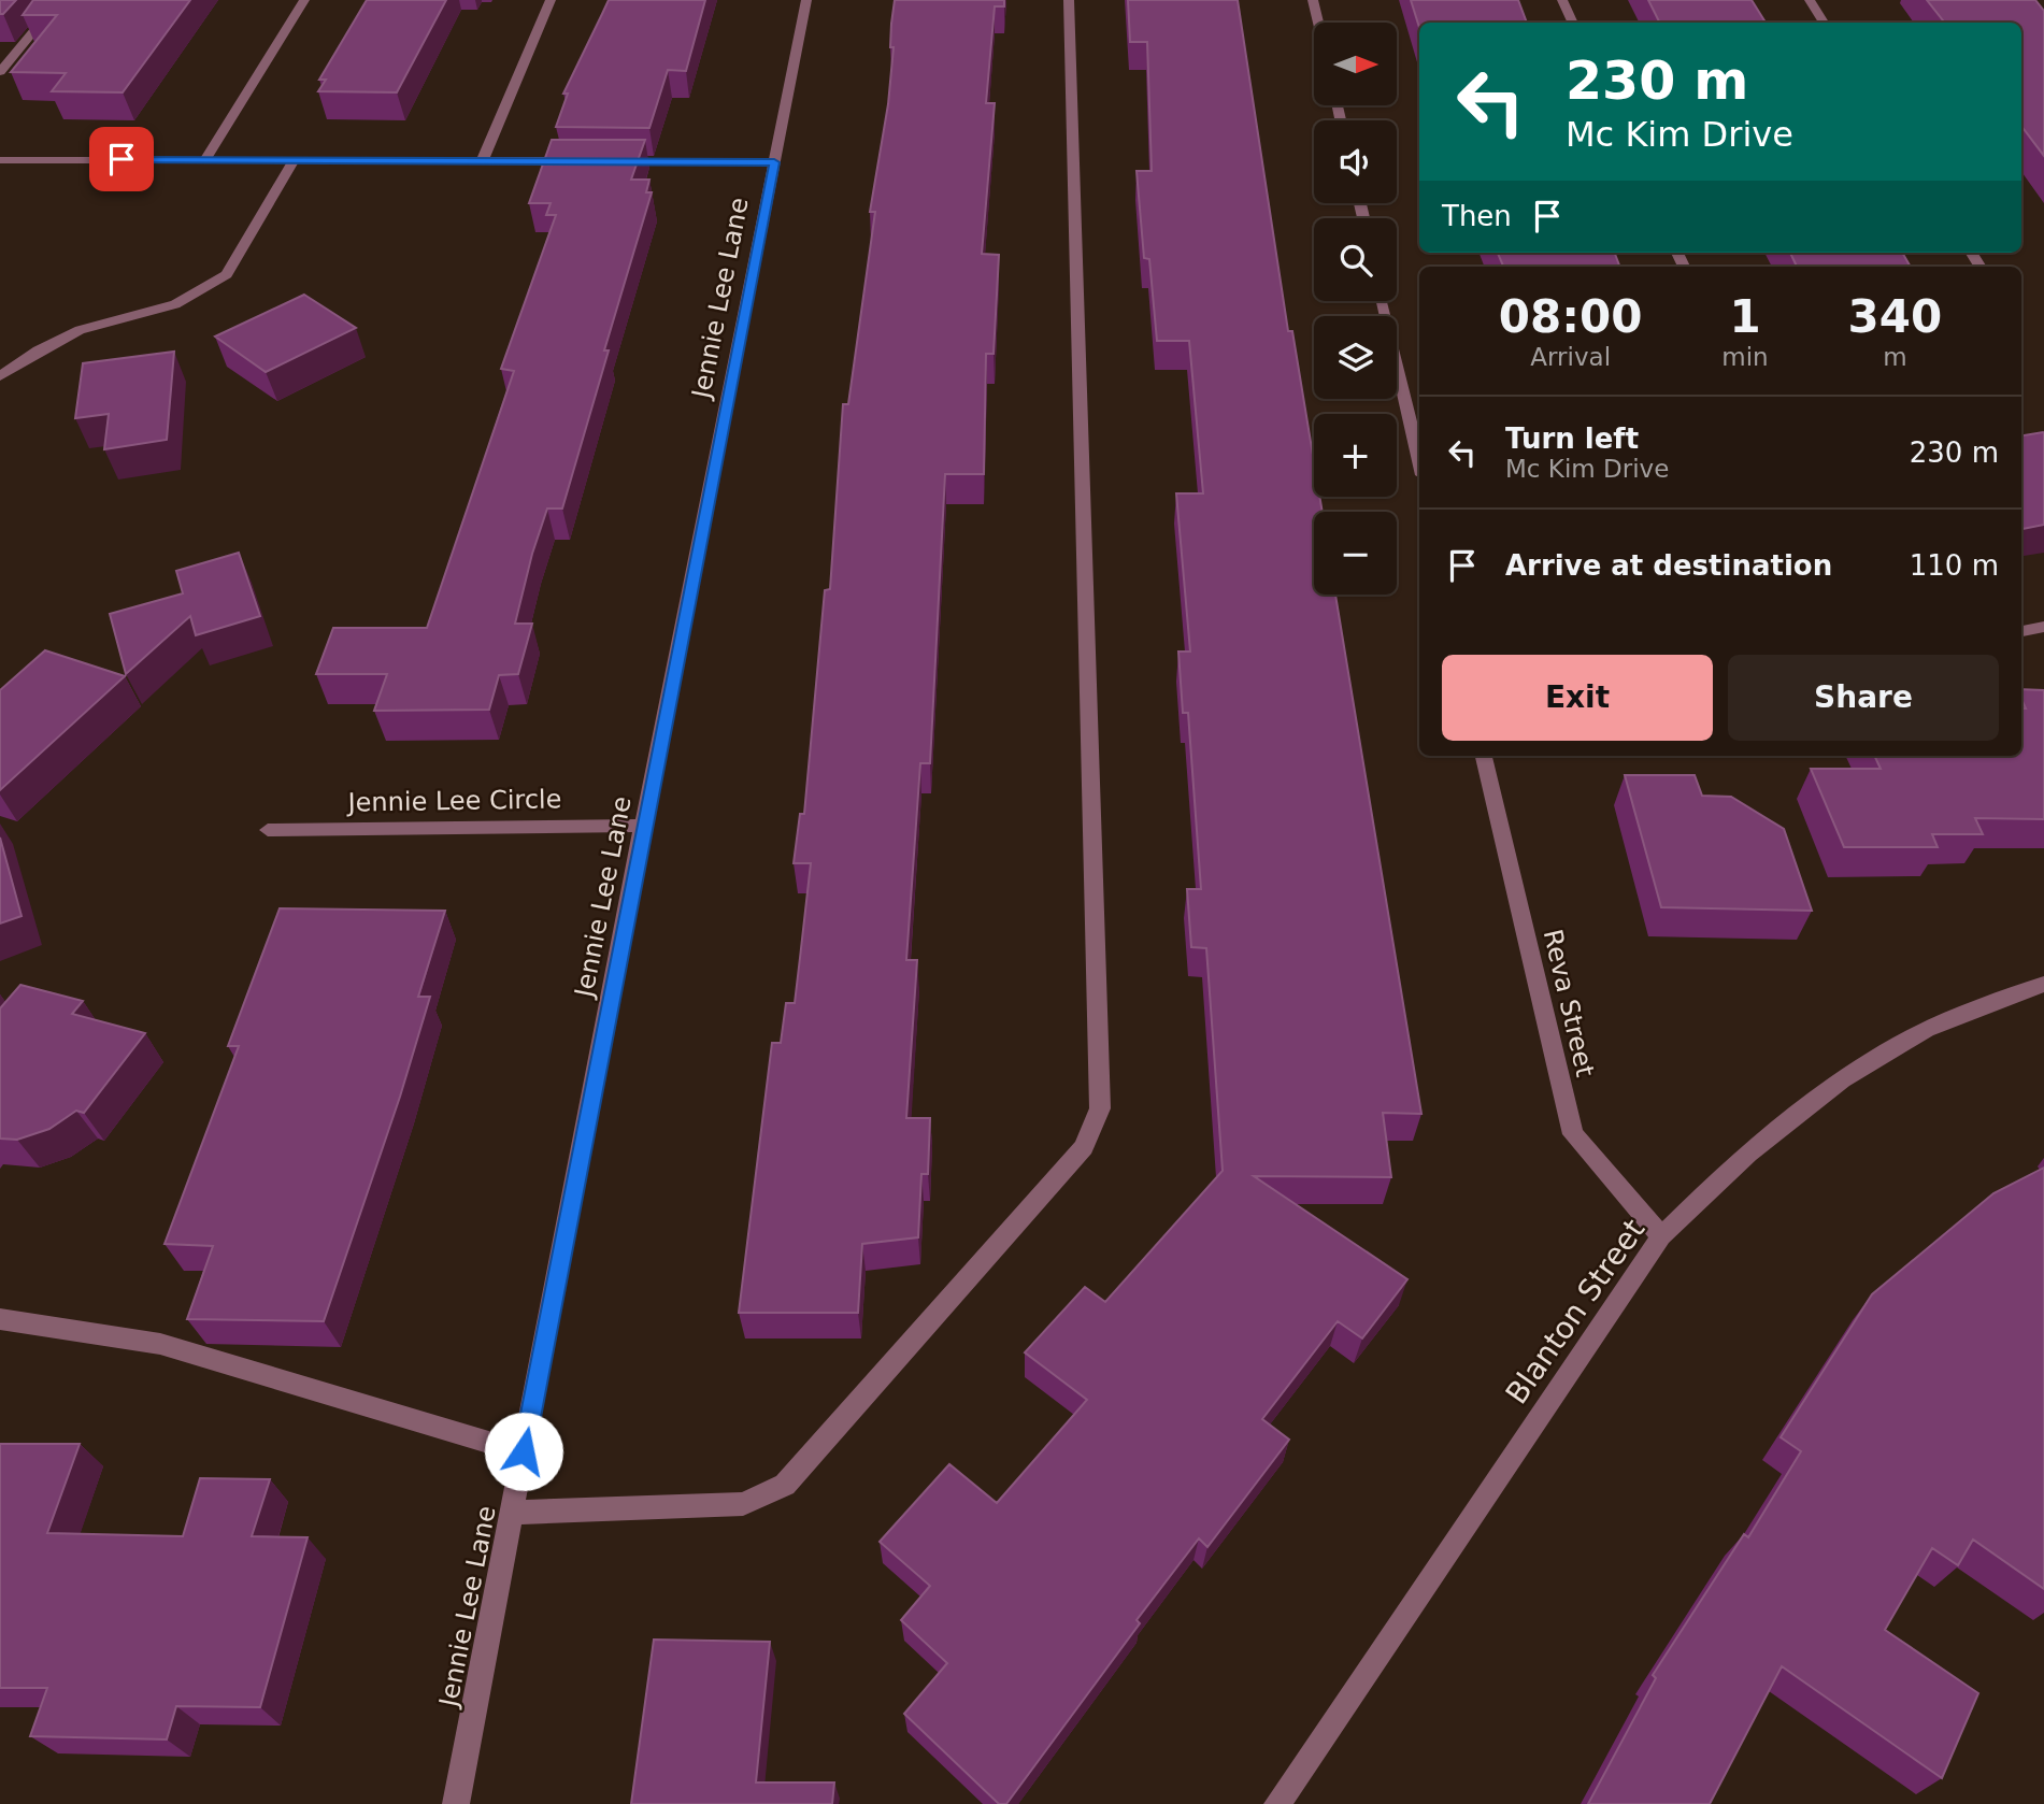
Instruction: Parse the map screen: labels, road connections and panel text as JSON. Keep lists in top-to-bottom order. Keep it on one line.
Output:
{"streets":{"street":["Jennie Lee Lane","Jennie Lee Circle","Reva Street","Blanton Street"]},"crossings":[["Jennie Lee Lane","Jennie Lee Circle"],["Reva Street","Blanton Street"]],"north":"right","page":{"map_buttons":["+","−"],"turn":["230 m","Mc Kim Drive"],"then":"Then","eta":["08:00","Arrival","1","min","340","m"],"list":[{"name":"Turn left","note":"Mc Kim Drive","value":"230 m"},{"name":"Arrive at destination","value":"110 m"}],"buttons":["Exit","Share"]}}
